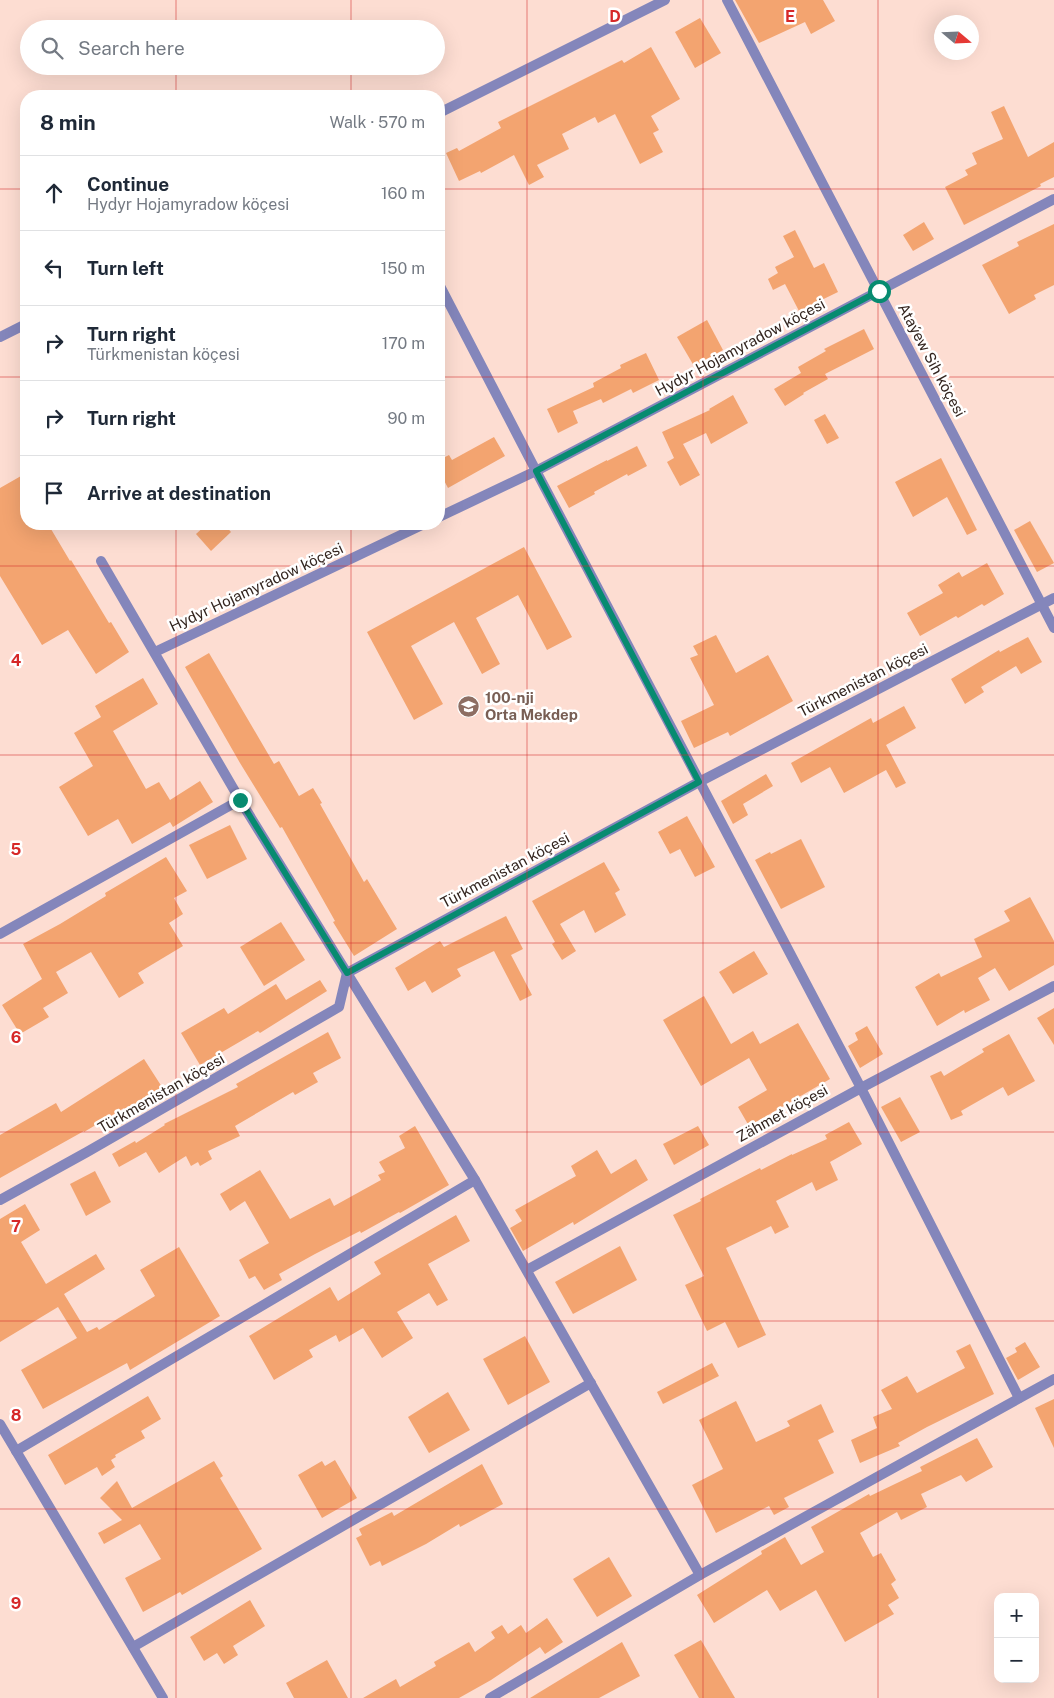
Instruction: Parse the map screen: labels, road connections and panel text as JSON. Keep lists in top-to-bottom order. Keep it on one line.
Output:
{"streets":{"street":["Hydyr Hojamyradow köçesi","Ataýew Sih köçesi","Türkmenistan köçesi","Zähmet köçesi"]},"crossings":[["Hydyr Hojamyradow köçesi","Ataýew Sih köçesi"],["Ataýew Sih köçesi","Türkmenistan köçesi"]],"places":{"school or university":["100-nji Orta Mekdep"]},"north":"right","page":{"search":"Search here","heading":["8 min","Walk · 570 m"],"list":[["Continue","Hydyr Hojamyradow köçesi","160 m"],["Turn left","150 m"],["Turn right","Türkmenistan köçesi","170 m"],["Turn right","90 m"],"Arrive at destination"],"map_buttons":["+","−"]},"grid":{"columns":["D","E"],"rows":["4","5","6","7","8","9"]}}
